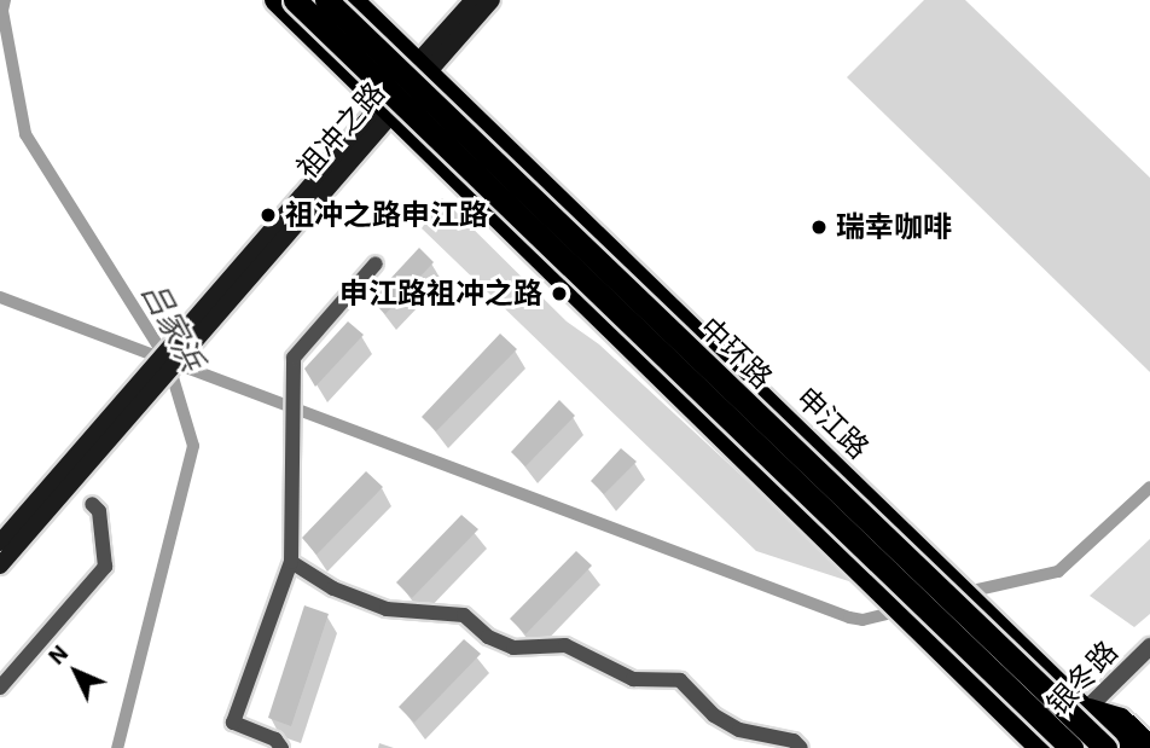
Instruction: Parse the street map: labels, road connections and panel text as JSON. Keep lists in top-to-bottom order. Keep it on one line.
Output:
{"streets":{"highway":["中环路"],"main road":["祖冲之路","申江路"],"street":["银冬路"]},"crossings":[["祖冲之路","申江路"],["申江路","银冬路"]],"water":["吕家浜"],"places":["祖冲之路申江路","瑞幸咖啡","申江路祖冲之路"],"north":"top left"}
